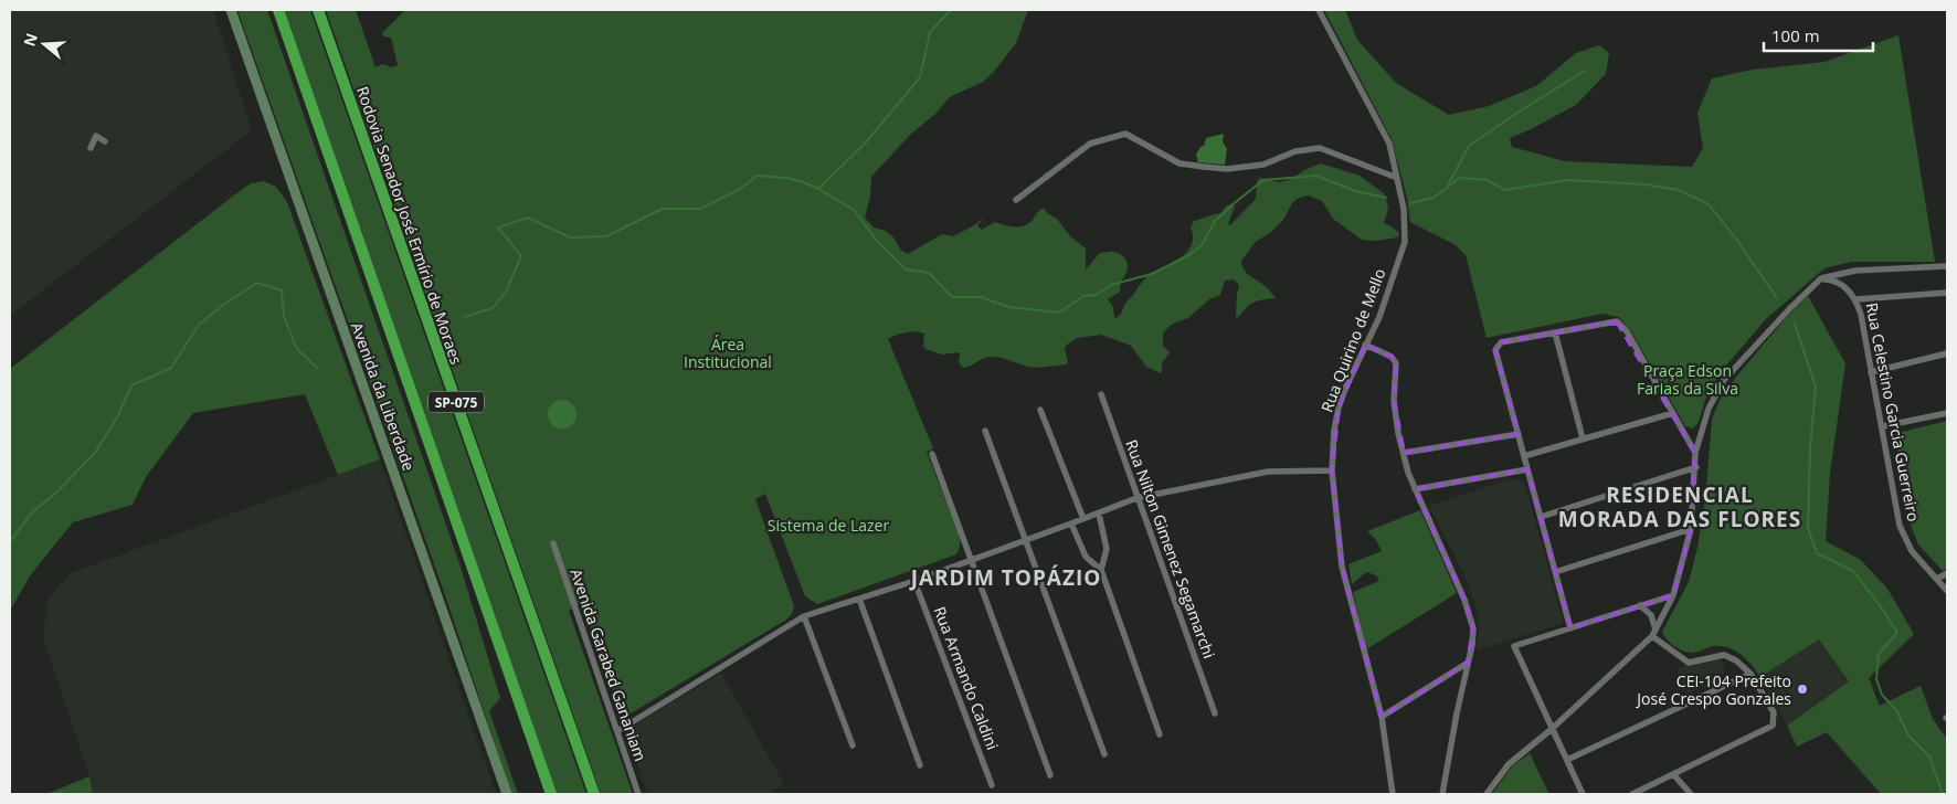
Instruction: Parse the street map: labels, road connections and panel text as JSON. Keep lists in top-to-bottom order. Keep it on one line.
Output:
{"streets":{"highway":["Rodovia Senador José Ermírio de Moraes","SP-075"],"street":["Rua Quirino de Mello","Avenida da Liberdade","Rua Celestino Garcia Guerreiro","Rua Nilton Gimenez Segamarchi","Avenida Garabed Gananiam","Rua Armando Caldini"]},"districts":["RESIDENCIAL MORADA DAS FLORES","JARDIM TOPÁZIO"],"parks":["Área Institucional","Praça Edson Farias da Silva","Sistema de Lazer"],"places":["CEI-104 Prefeito José Crespo Gonzales"],"scale_bar":"100 m","north":"left"}
